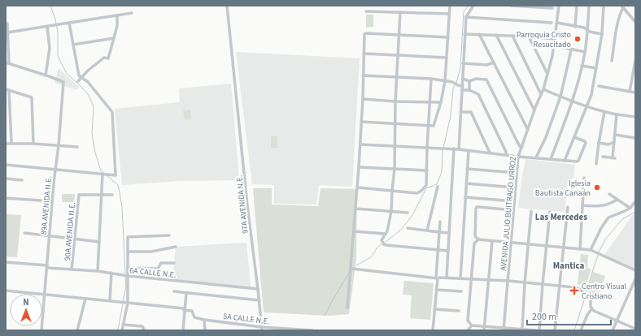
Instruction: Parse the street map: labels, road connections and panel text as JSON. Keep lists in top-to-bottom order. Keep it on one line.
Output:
{"streets":{"street":["97A AVENIDA N.E.","89A AVENIDA N.E.","AVENIDA JULIO BUITRAGO URROZ","90A AVENIDA N.E.","6A CALLE N.E.","5A CALLE N.E."]},"crossings":[["97A AVENIDA N.E.","6A CALLE N.E."],["97A AVENIDA N.E.","5A CALLE N.E."],["89A AVENIDA N.E.","6A CALLE N.E."],["90A AVENIDA N.E.","6A CALLE N.E."]],"districts":["Las Mercedes","Mantica"],"places":{"other":["Parroquia Cristo Resucitado","Iglesia Bautista Canaán"],"health":["Centro Visual Cristiano"]},"scale_bar":"200 m","north":"top"}
